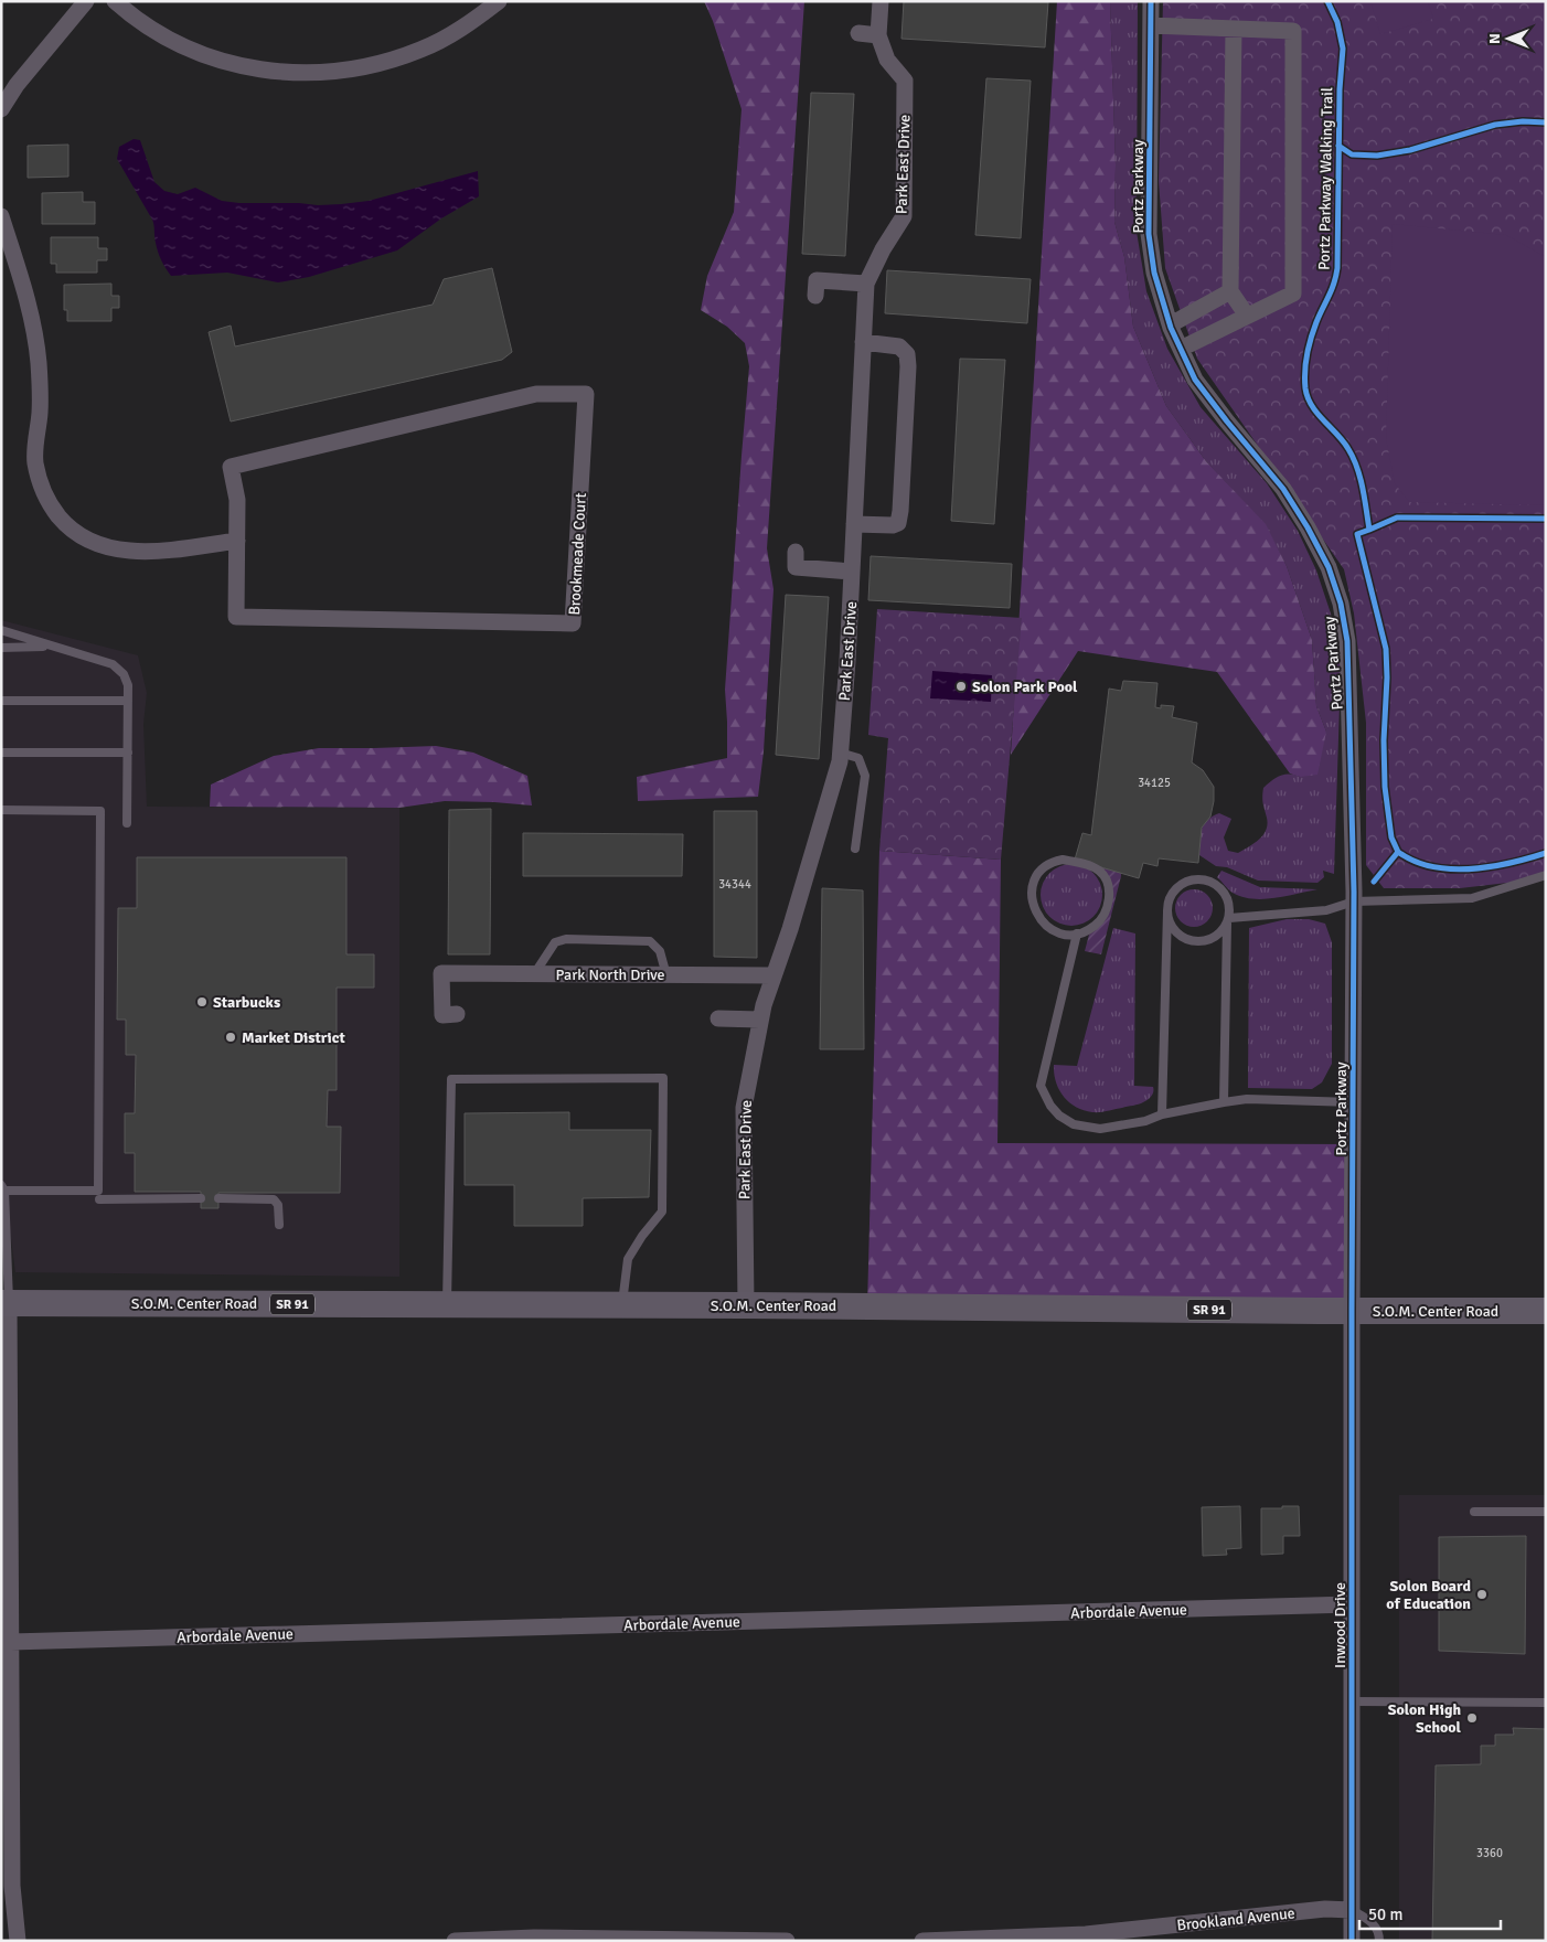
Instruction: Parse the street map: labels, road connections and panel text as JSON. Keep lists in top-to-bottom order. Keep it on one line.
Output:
{"streets":{"main road":["S.O.M. Center Road","SR 91"],"street":["Park East Drive","Portz Parkway","Brookmeade Court","Park North Drive","Arbordale Avenue","Inwood Drive","Brookland Avenue"],"cycle path":["Portz Parkway Walking Trail"]},"crossings":[["Park East Drive","Park North Drive"],["Park East Drive","S.O.M. Center Road"],["Portz Parkway","S.O.M. Center Road"],["Portz Parkway","Inwood Drive"],["S.O.M. Center Road","Inwood Drive"],["Arbordale Avenue","Inwood Drive"],["Inwood Drive","Brookland Avenue"]],"places":["Solon Park Pool","Starbucks","Market District","Solon Board of Education","Solon High School"],"house_numbers":["34125","34344","3360"],"scale_bar":"50 m","north":"left"}
